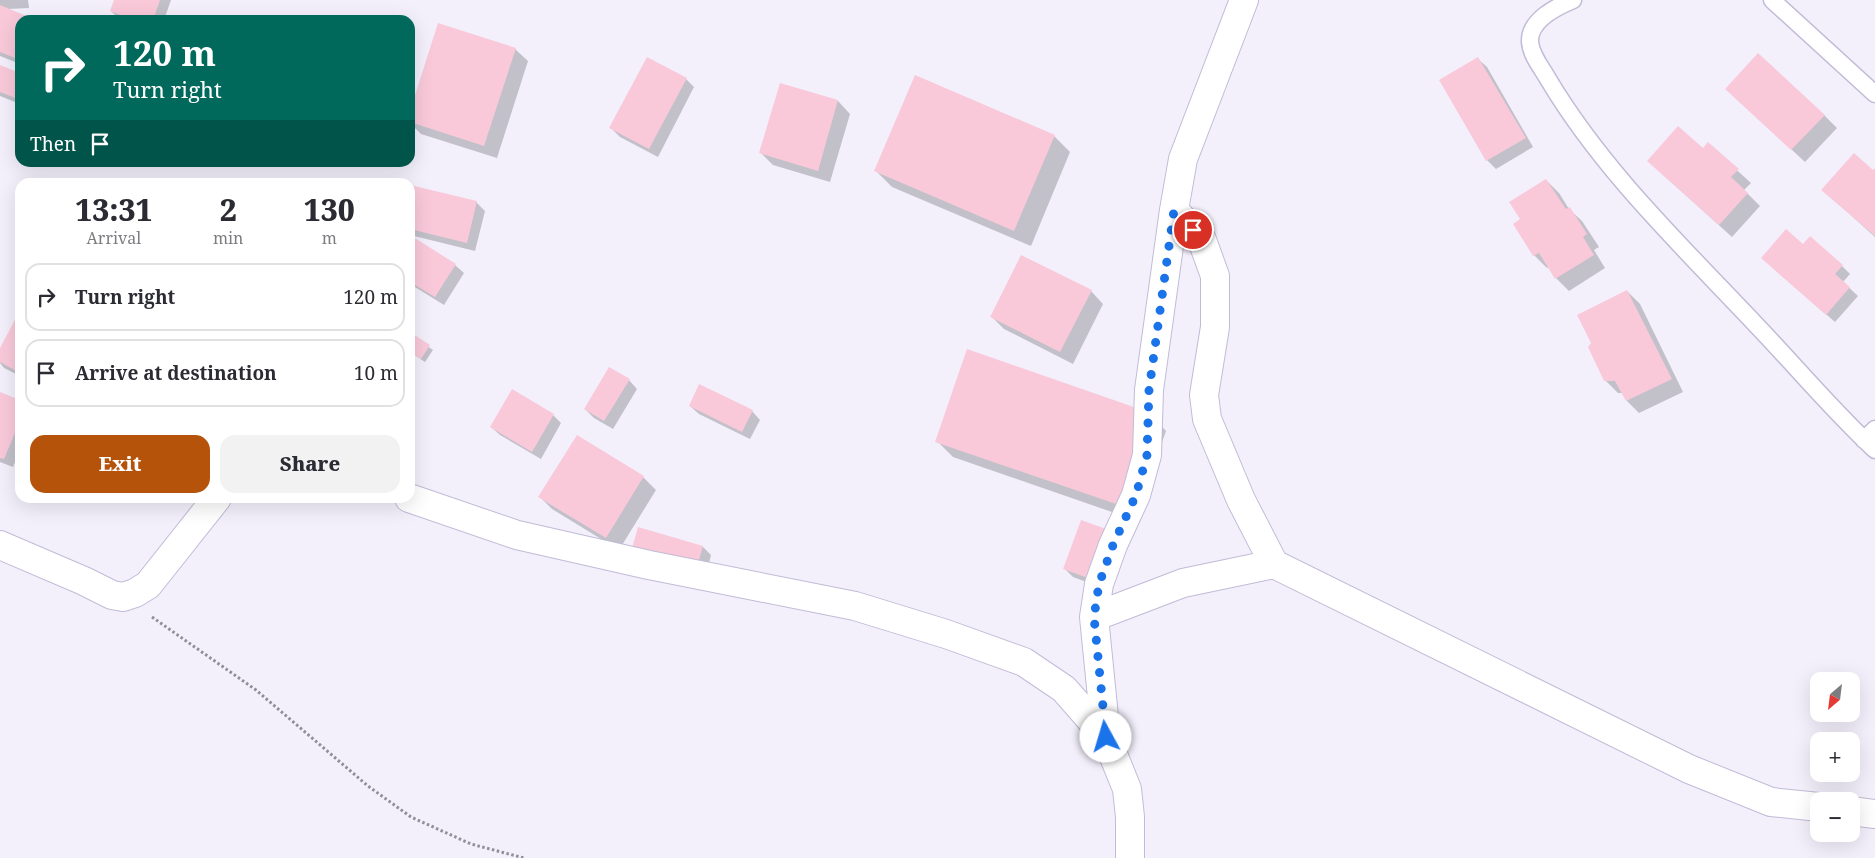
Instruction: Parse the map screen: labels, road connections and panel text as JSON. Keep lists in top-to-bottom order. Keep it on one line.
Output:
{"north":"bottom left","page":{"turn":["120 m","Turn right"],"then":"Then","eta":["13:31","Arrival","2","min","130","m"],"list":[{"name":"Turn right","value":"120 m"},{"name":"Arrive at destination","value":"10 m"}],"buttons":["Exit","Share"],"map_buttons":["+","−"]}}
